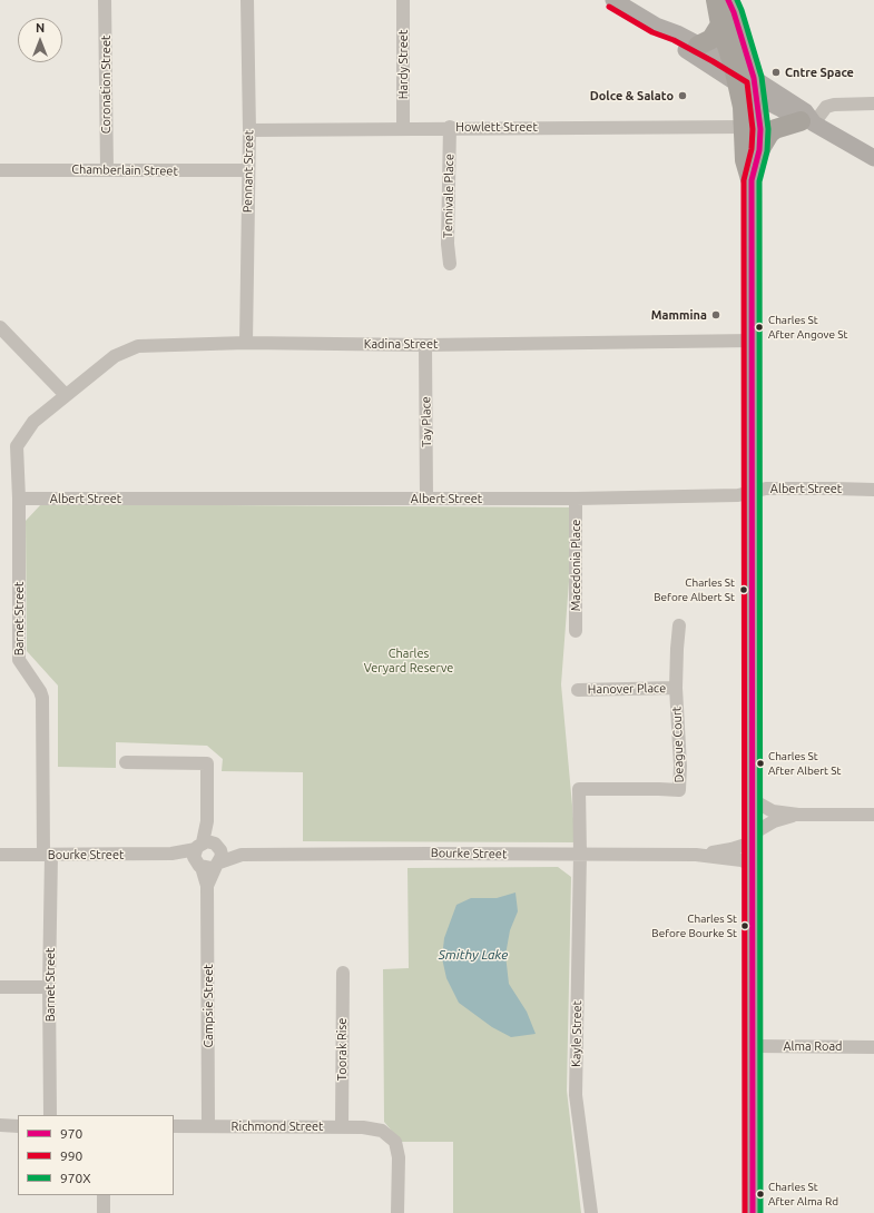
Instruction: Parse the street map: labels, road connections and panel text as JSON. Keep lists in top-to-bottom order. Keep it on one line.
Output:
{"streets":{"street":["Hardy Street","Coronation Street","Howlett Street","Chamberlain Street","Pennant Street","Tennivale Place","Kadina Street","Tay Place","Albert Street","Macedonia Place","Barnet Street","Hanover Place","Deague Court","Bourke Street","Campsie Street","Kayle Street","Alma Road","Toorak Rise","Richmond Street"]},"crossings":[["Hardy Street","Howlett Street"],["Coronation Street","Chamberlain Street"],["Howlett Street","Pennant Street"],["Howlett Street","Tennivale Place"],["Chamberlain Street","Pennant Street"],["Pennant Street","Kadina Street"],["Kadina Street","Tay Place"],["Kadina Street","Barnet Street"],["Tay Place","Albert Street"],["Albert Street","Macedonia Place"],["Albert Street","Barnet Street"],["Barnet Street","Bourke Street"],["Hanover Place","Deague Court"],["Deague Court","Bourke Street"],["Deague Court","Kayle Street"],["Bourke Street","Campsie Street"],["Bourke Street","Kayle Street"],["Campsie Street","Richmond Street"],["Toorak Rise","Richmond Street"]],"water":["Smithy Lake"],"parks":["Charles Veryard Reserve"],"places":["Cntre Space","Dolce & Salato","Mammina","Charles St After Angove St","Charles St Before Albert St","Charles St After Albert St","Charles St Before Bourke St","Charles St After Alma Rd"],"lines":["transit line 970","transit line 970X","transit line 990"],"legend":["970","990","970X"],"north":"top"}
